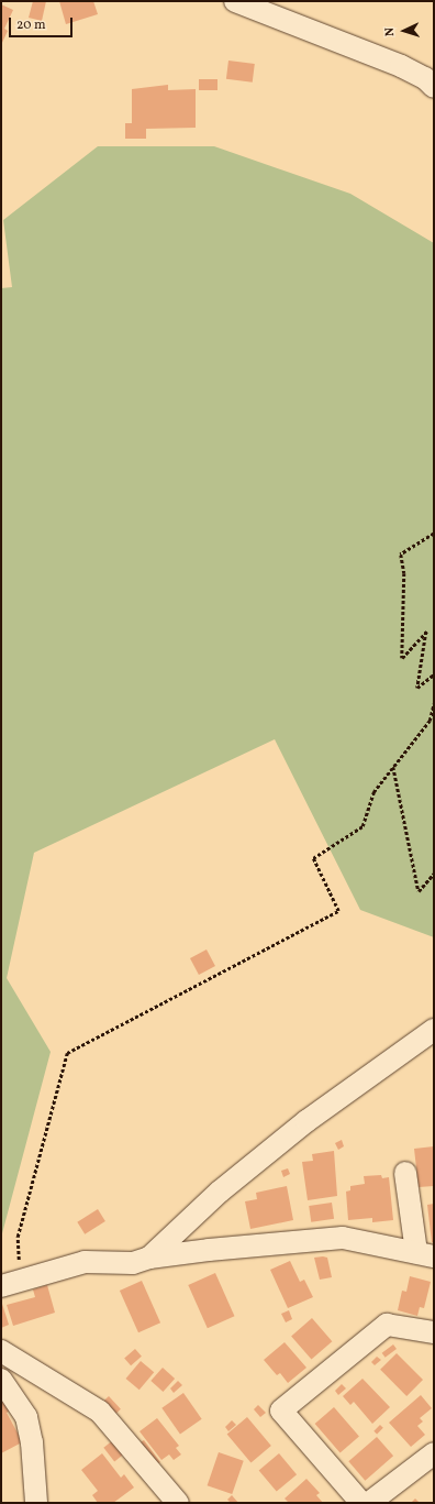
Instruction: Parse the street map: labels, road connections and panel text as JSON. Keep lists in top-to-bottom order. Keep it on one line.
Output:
{"scale_bar":"20 m","north":"left"}
